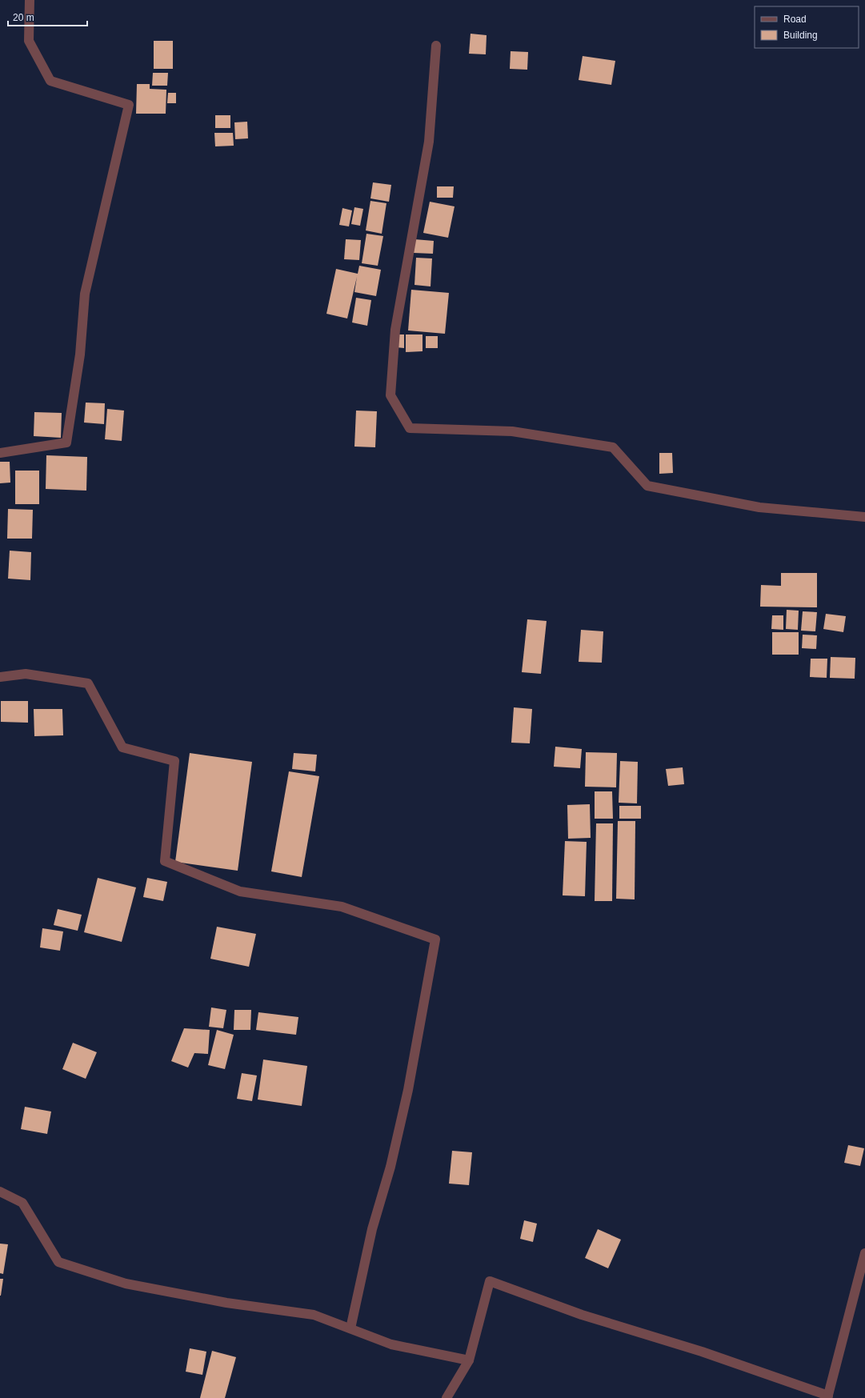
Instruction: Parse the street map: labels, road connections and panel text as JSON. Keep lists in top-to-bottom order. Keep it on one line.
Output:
{"legend":["Road","Building"],"scale_bar":"20 m"}
